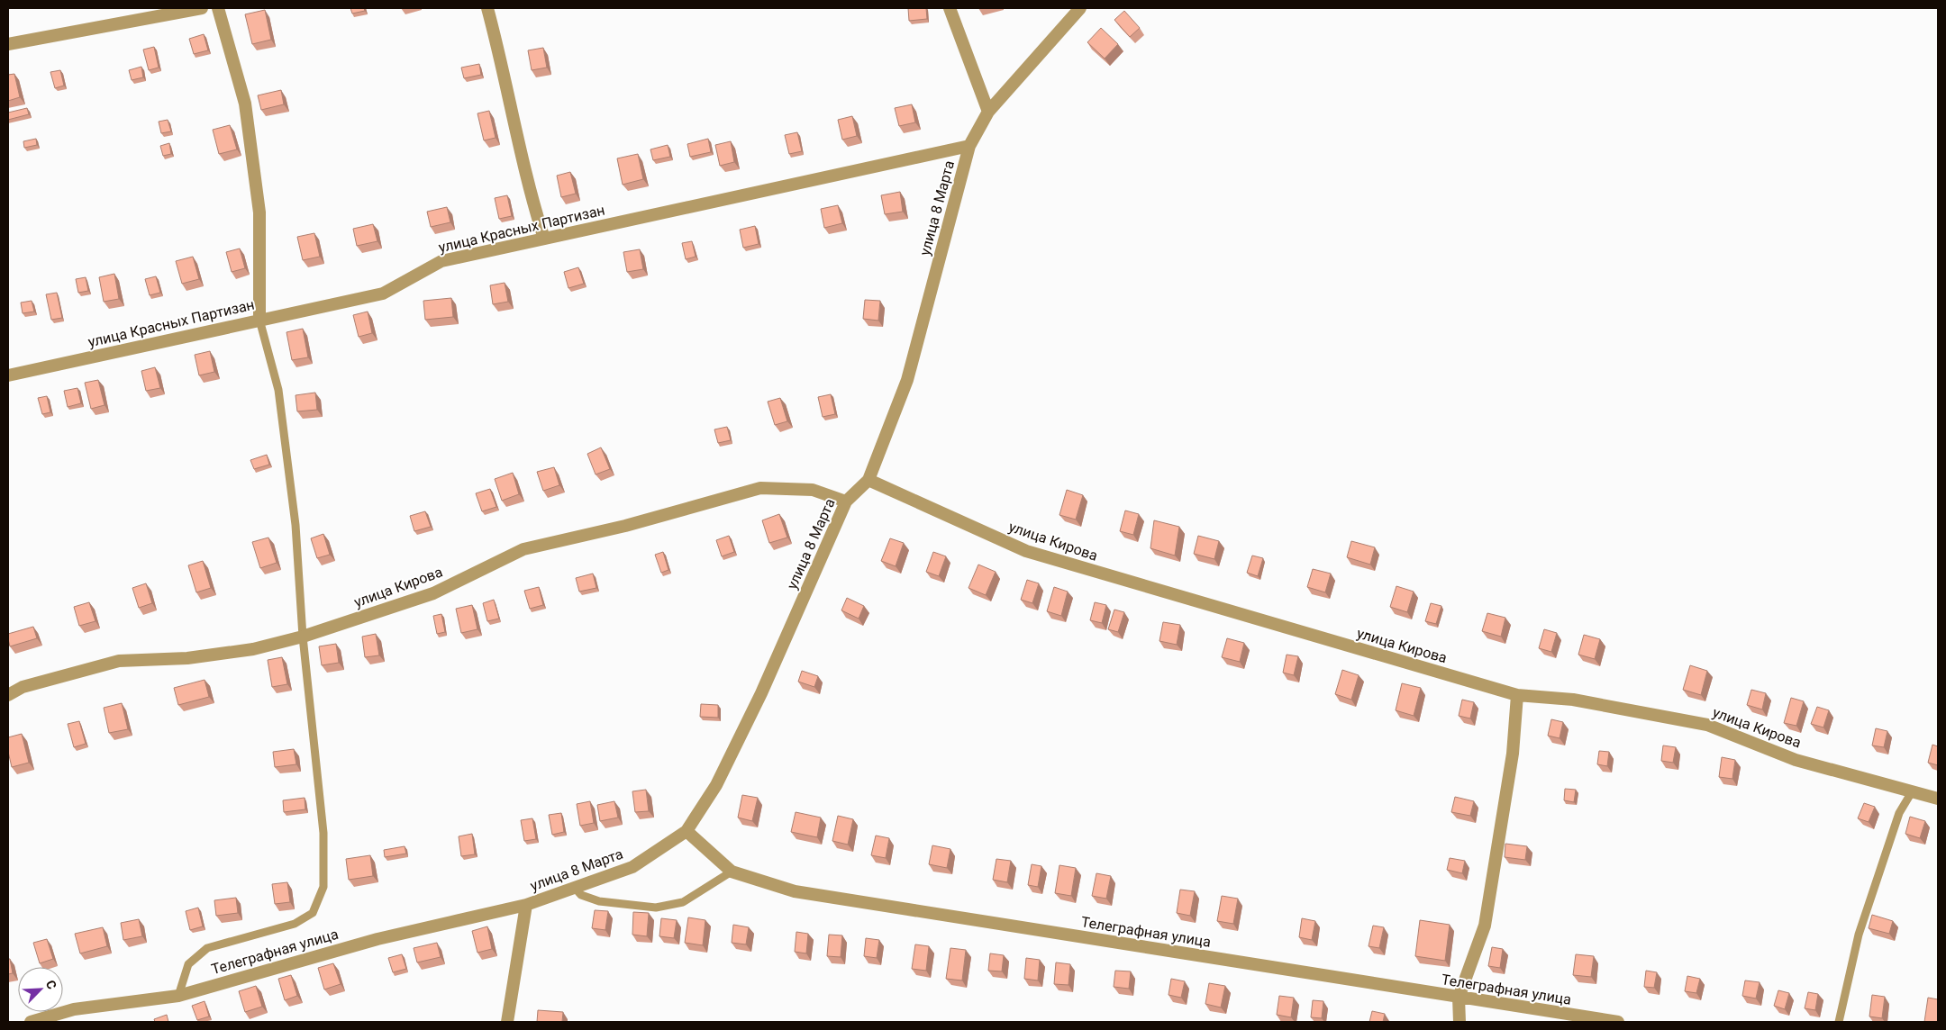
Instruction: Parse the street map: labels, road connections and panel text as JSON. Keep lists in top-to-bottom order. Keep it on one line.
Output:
{"streets":{"street":["улица 8 Марта","улица Красных Партизан","улица Кирова","Телеграфная улица"]},"crossings":[["улица 8 Марта","улица Красных Партизан"],["улица 8 Марта","улица Кирова"],["улица 8 Марта","Телеграфная улица"]],"north":"top right"}
